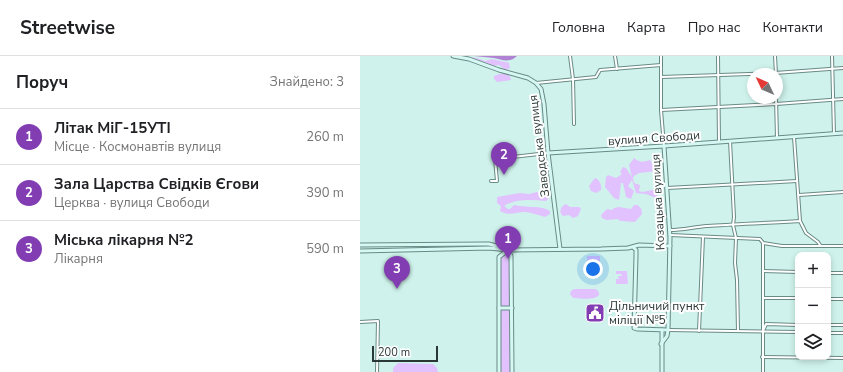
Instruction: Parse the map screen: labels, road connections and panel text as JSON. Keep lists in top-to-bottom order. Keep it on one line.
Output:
{"streets":{"street":["вулиця Свободи","Заводська вулиця","Козацька вулиця"]},"crossings":[["вулиця Свободи","Заводська вулиця"],["вулиця Свободи","Козацька вулиця"]],"places":{"public building":["Дільничий пункт міліції №5"]},"scale_bar":"200 m","north":"top left","page":{"header":"Streetwise","nav":["Головна","Карта","Про нас","Контакти"],"heading":["Поруч","Знайдено: 3"],"list":[{"mark":"1","name":"Літак МіГ-15УТІ","note":"Місце · Космонавтів вулиця","value":"260 m"},{"mark":"2","name":"Зала Царства Свідків Єгови","note":"Церква · вулиця Свободи","value":"390 m"},{"mark":"3","name":"Міська лікарня №2","note":"Лікарня","value":"590 m"}],"pins":["2","1","3"],"map_buttons":["+","−"],"scale":"200 m"}}
